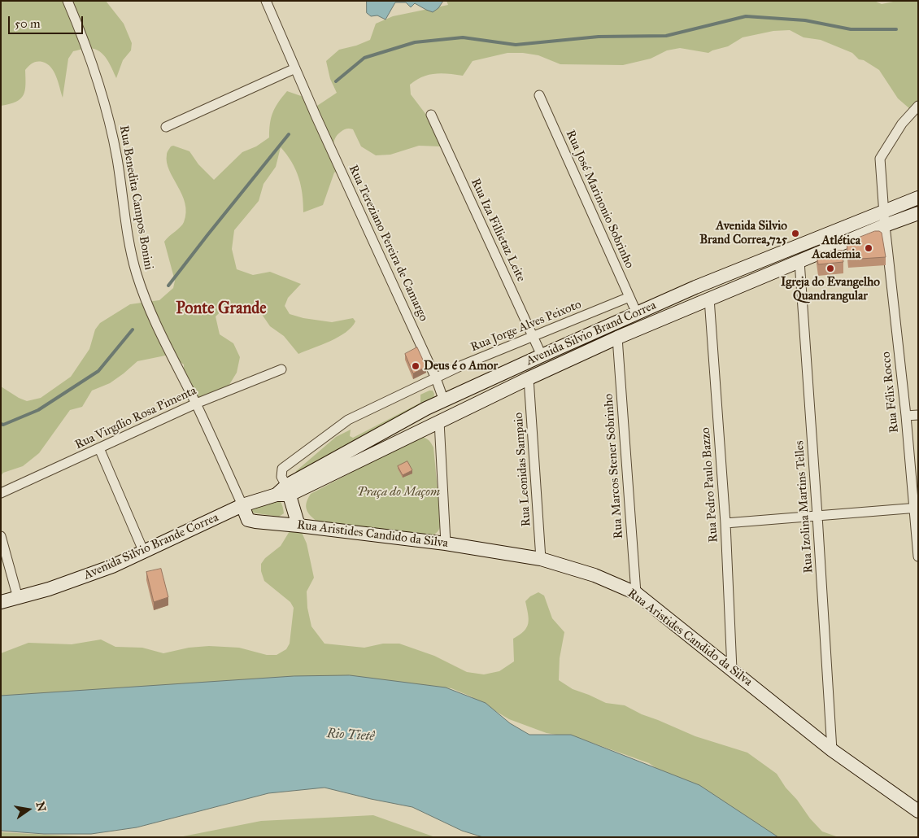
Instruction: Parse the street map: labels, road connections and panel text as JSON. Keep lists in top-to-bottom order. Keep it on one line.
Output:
{"streets":{"main road":["Avenida Silvio Brand Correa","Rua Aristides Candido da Silva","Avenida Silvio Brande Correa"],"street":["Rua Benedita Campos Bonini","Rua José Marinonio Sobrinho","Rua Iza Fillietaz Leite","Rua Tereziano Pereira de Camargo","Rua Jorge Alves Peixoto","Rua Félix Rocco","Rua Virgílio Rosa Pimenta","Rua Marcos Stener Sobrinho","Rua Leonidas Sampaio","Rua Pedro Paulo Bazzo","Rua Izolina Martins Telles"]},"crossings":[["Rua Benedita Campos Bonini","Rua Virgílio Rosa Pimenta"],["Rua Benedita Campos Bonini","Rua Aristides Candido da Silva"],["Rua Benedita Campos Bonini","Avenida Silvio Brande Correa"],["Rua José Marinonio Sobrinho","Rua Jorge Alves Peixoto"],["Rua José Marinonio Sobrinho","Avenida Silvio Brand Correa"],["Rua Iza Fillietaz Leite","Rua Jorge Alves Peixoto"],["Rua Iza Fillietaz Leite","Avenida Silvio Brand Correa"],["Rua Tereziano Pereira de Camargo","Rua Jorge Alves Peixoto"],["Rua Tereziano Pereira de Camargo","Avenida Silvio Brand Correa"],["Rua Jorge Alves Peixoto","Avenida Silvio Brand Correa"],["Rua Jorge Alves Peixoto","Avenida Silvio Brande Correa"],["Avenida Silvio Brand Correa","Rua Félix Rocco"],["Avenida Silvio Brand Correa","Rua Marcos Stener Sobrinho"],["Avenida Silvio Brand Correa","Rua Leonidas Sampaio"],["Avenida Silvio Brand Correa","Rua Pedro Paulo Bazzo"],["Avenida Silvio Brand Correa","Rua Izolina Martins Telles"],["Avenida Silvio Brand Correa","Avenida Silvio Brande Correa"],["Rua Marcos Stener Sobrinho","Rua Aristides Candido da Silva"],["Rua Leonidas Sampaio","Rua Aristides Candido da Silva"],["Rua Pedro Paulo Bazzo","Rua Aristides Candido da Silva"],["Rua Izolina Martins Telles","Rua Aristides Candido da Silva"],["Rua Aristides Candido da Silva","Avenida Silvio Brande Correa"]],"districts":["Ponte Grande"],"water":["Rio Tietê"],"parks":["Praça do Maçom"],"places":["Avenida Silvio Brand Correa,725","Atlética Academia","Igreja do Evangelho Quandrangular","Deus é o Amor"],"scale_bar":"50 m","north":"right"}
